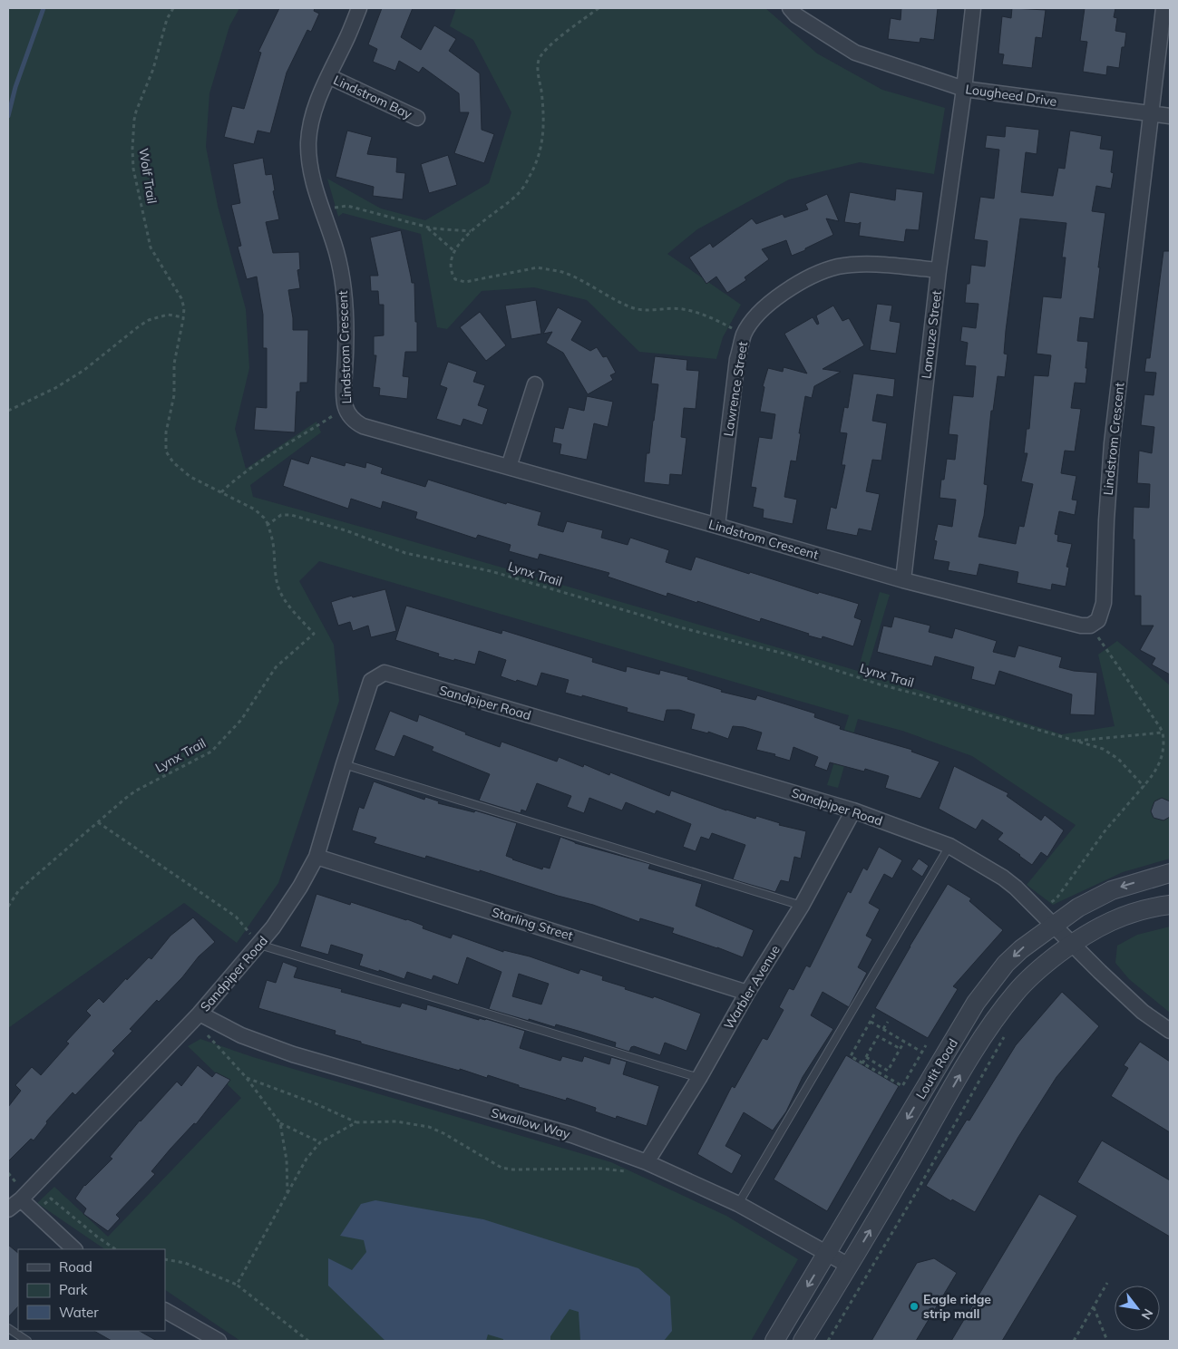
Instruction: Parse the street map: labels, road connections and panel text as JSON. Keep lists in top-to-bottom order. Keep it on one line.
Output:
{"streets":{"street":["Lougheed Drive","Lindstrom Bay","Lanauze Street","Lindstrom Crescent","Lawrence Street","Sandpiper Road","Starling Street","Warbler Avenue","Loutit Road","Swallow Way"],"path":["Wolf Trail","Lynx Trail"]},"crossings":[["Lougheed Drive","Lanauze Street"],["Lougheed Drive","Lindstrom Crescent"],["Lindstrom Bay","Lindstrom Crescent"],["Wolf Trail","Lynx Trail"],["Lanauze Street","Lindstrom Crescent"],["Lanauze Street","Lawrence Street"],["Lindstrom Crescent","Lawrence Street"],["Sandpiper Road","Starling Street"],["Sandpiper Road","Warbler Avenue"],["Sandpiper Road","Loutit Road"],["Sandpiper Road","Swallow Way"],["Starling Street","Warbler Avenue"],["Warbler Avenue","Swallow Way"],["Loutit Road","Swallow Way"]],"places":["Eagle ridge strip mall"],"legend":["Road","Park","Water"],"north":"bottom right"}
